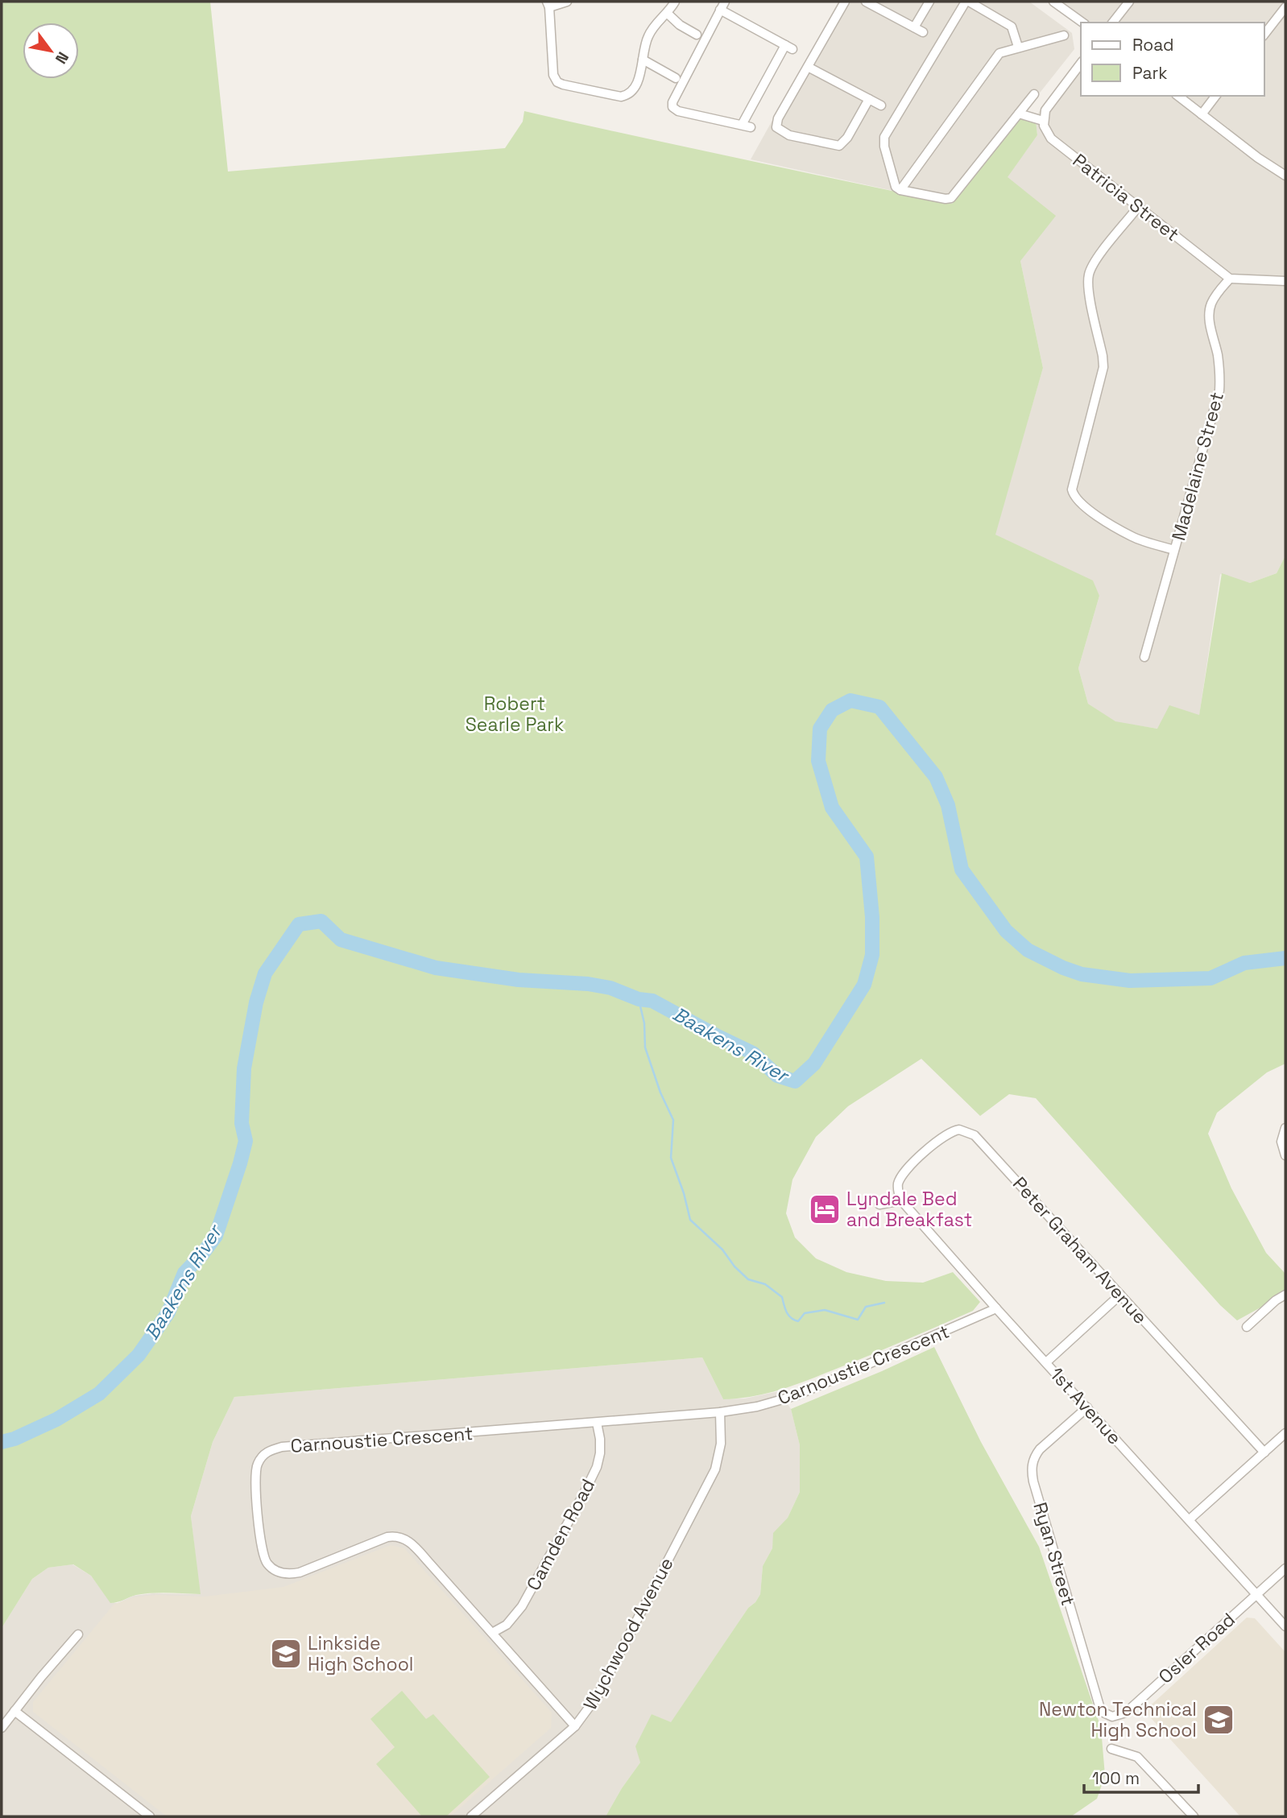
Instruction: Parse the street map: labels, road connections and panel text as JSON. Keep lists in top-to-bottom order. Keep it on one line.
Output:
{"streets":{"street":["Patricia Street","Madelaine Street","Peter Graham Avenue","Carnoustie Crescent","1st Avenue","Camden Road","Ryan Street","Wychwood Avenue","Osler Road"]},"crossings":[["Patricia Street","Madelaine Street"],["Peter Graham Avenue","1st Avenue"],["Carnoustie Crescent","1st Avenue"],["Carnoustie Crescent","Camden Road"],["Carnoustie Crescent","Wychwood Avenue"],["1st Avenue","Ryan Street"],["1st Avenue","Osler Road"],["Ryan Street","Osler Road"]],"water":["Baakens River"],"parks":["Robert Searle Park"],"places":{"hotel":["Lyndale Bed and Breakfast"],"school or university":["Linkside High School","Newton Technical High School"]},"legend":["Road","Park"],"scale_bar":"100 m","north":"bottom right"}
